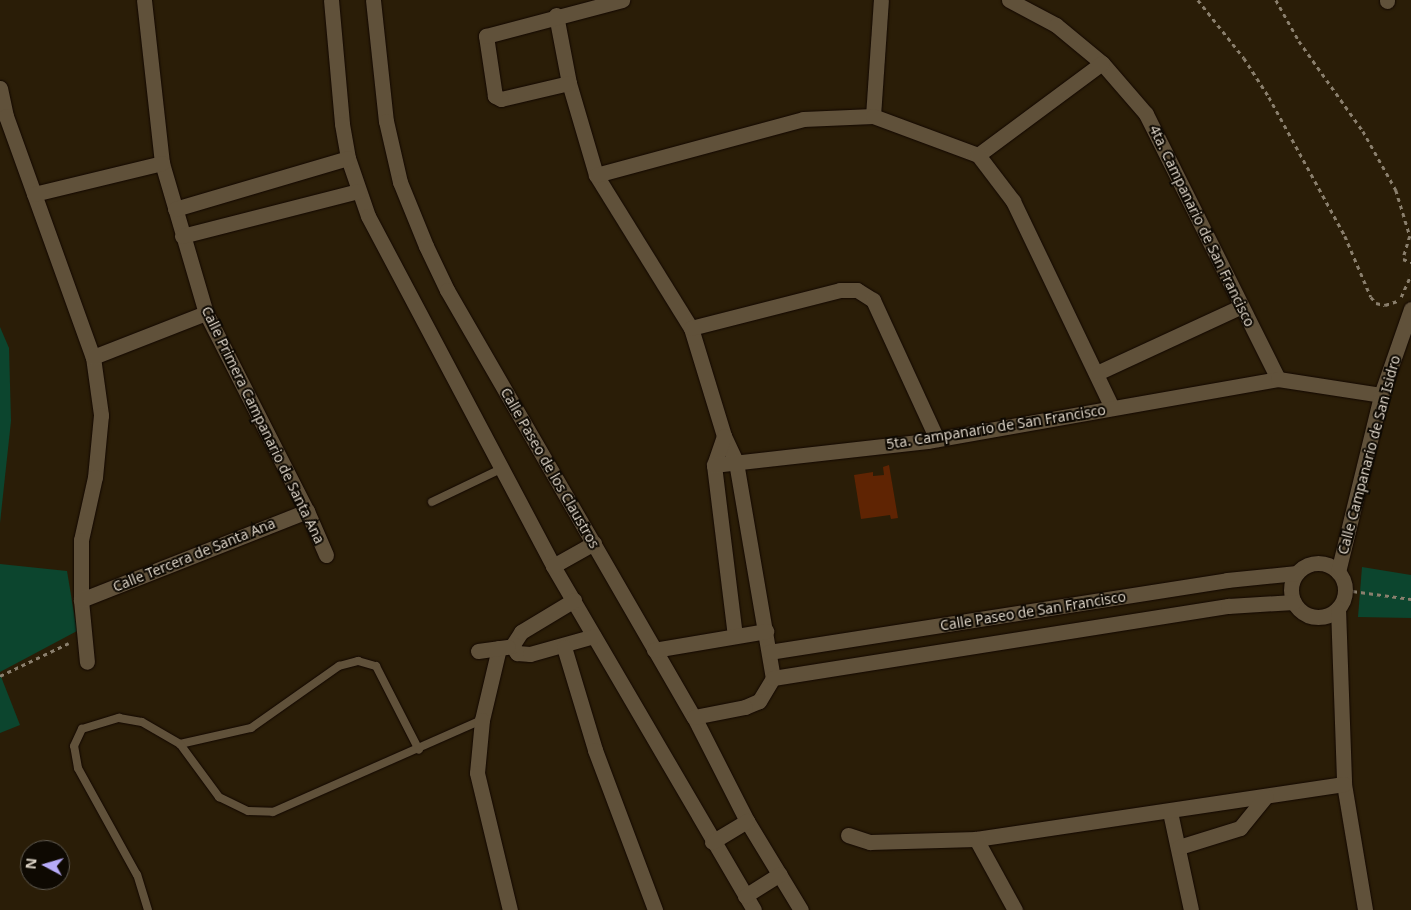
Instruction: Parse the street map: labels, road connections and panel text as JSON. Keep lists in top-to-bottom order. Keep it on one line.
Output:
{"streets":{"street":["4ta. Campanario de San Francisco","Calle Primera Campanario de Santa Ana","5ta. Campanario de San Francisco","Calle Campanario de San Isidro","Calle Paseo de los Claustros","Calle Tercera de Santa Ana","Calle Paseo de San Francisco"]},"crossings":[["4ta. Campanario de San Francisco","5ta. Campanario de San Francisco"],["Calle Primera Campanario de Santa Ana","Calle Tercera de Santa Ana"],["Calle Campanario de San Isidro","Calle Paseo de San Francisco"]],"north":"left"}
